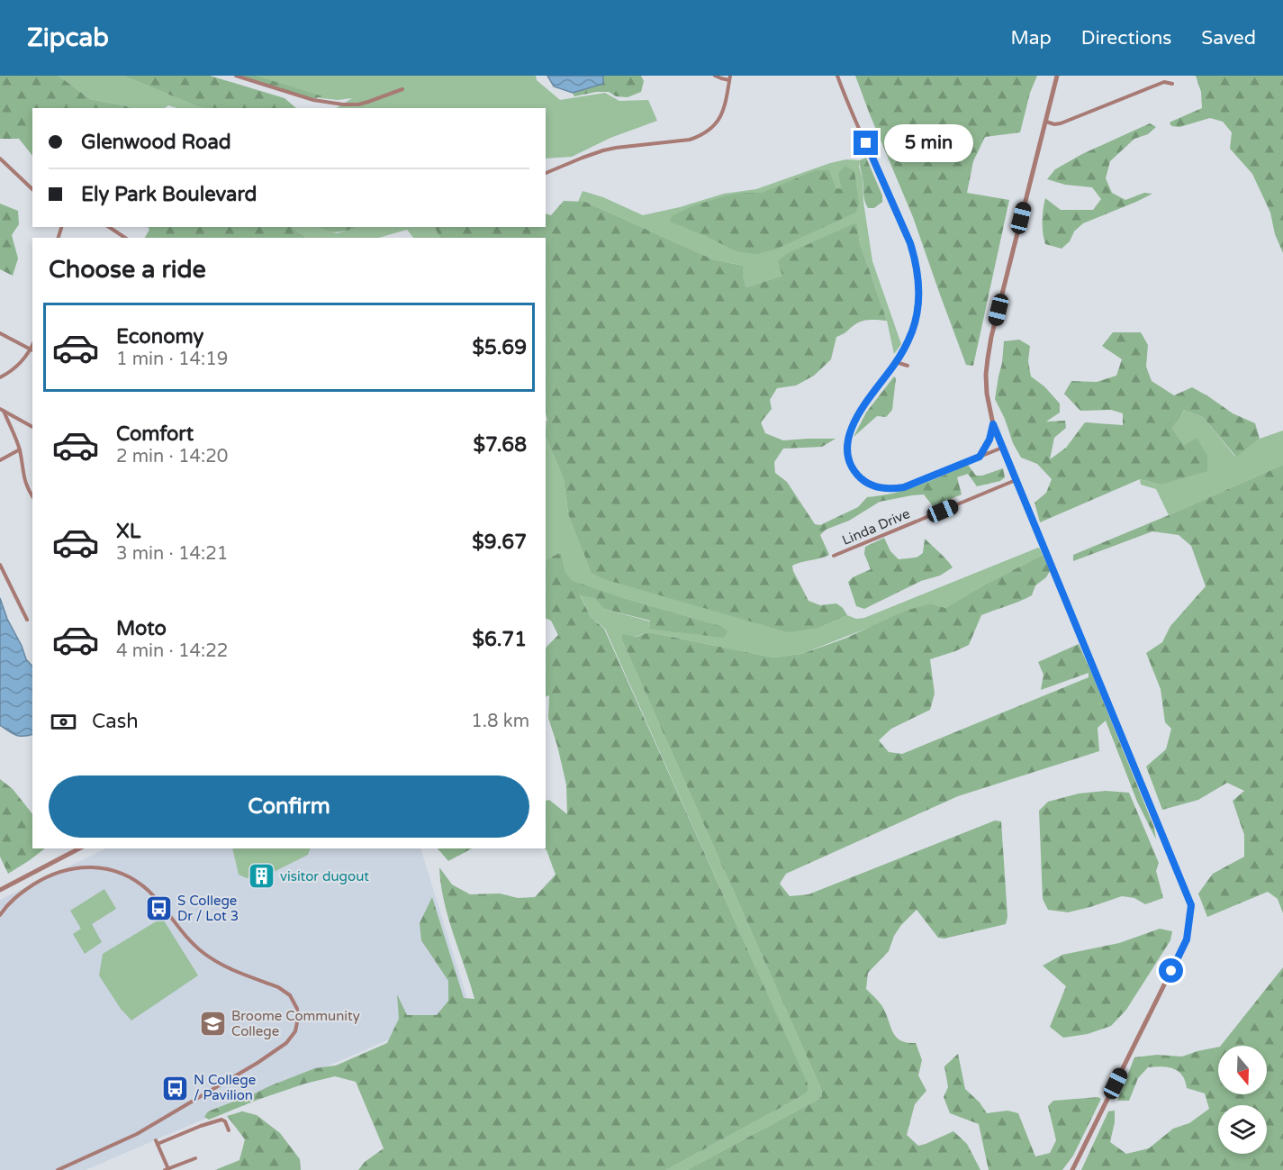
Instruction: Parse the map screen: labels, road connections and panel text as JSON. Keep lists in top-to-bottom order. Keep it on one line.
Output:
{"streets":{"street":["Linda Drive"]},"places":{"building":["visitor dugout"],"bus stop":["S College Dr / Lot 3","N College / Pavilion"],"school or university":["Broome Community College"]},"north":"bottom","page":{"header":"Zipcab","nav":["Map","Directions","Saved"],"banner":["Glenwood Road","Ely Park Boulevard"],"bubble":"5 min","heading":"Choose a ride","list":[{"name":"Economy","note":"1 min · 14:19","value":"$5.69"},{"name":"Comfort","note":"2 min · 14:20","value":"$7.68"},{"name":"XL","note":"3 min · 14:21","value":"$9.67"},{"name":"Moto","note":"4 min · 14:22","value":"$6.71"}],"pay":["Cash","1.8 km"],"buttons":"Confirm"}}
